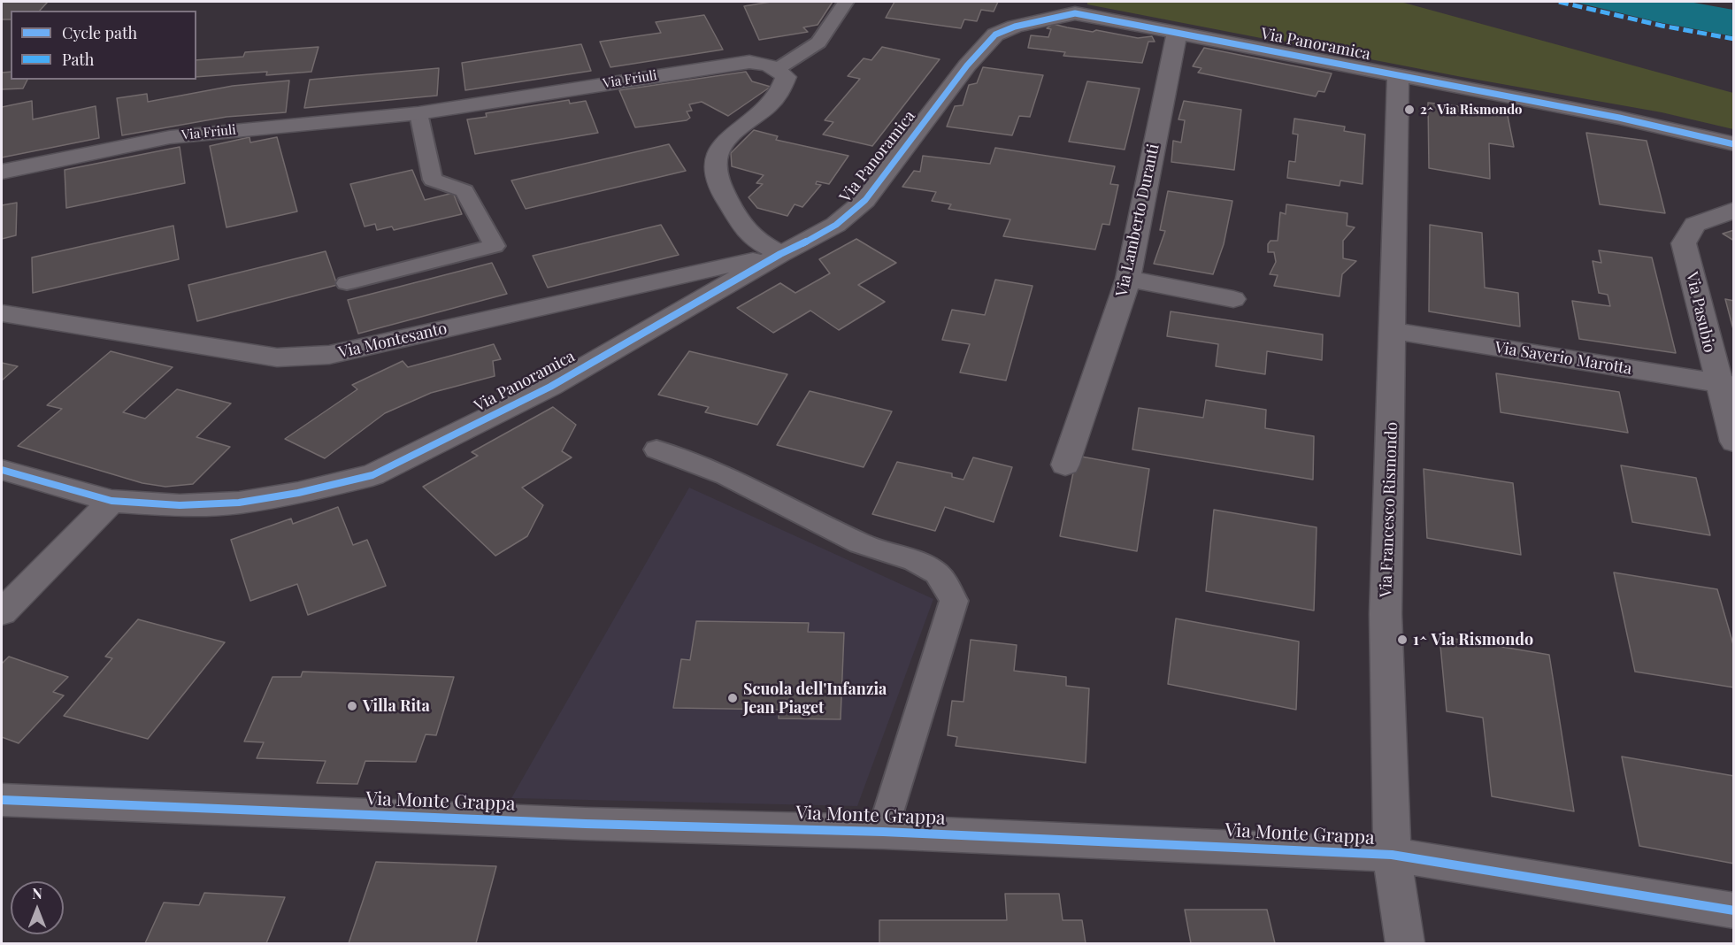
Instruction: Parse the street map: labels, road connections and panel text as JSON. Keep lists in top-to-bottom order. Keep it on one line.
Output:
{"streets":{"street":["Via Panoramica","Via Friuli","Via Lamberto Duranti","Via Pasubio","Via Montesanto","Via Saverio Marotta","Via Francesco Rismondo","Via Monte Grappa"]},"crossings":[["Via Panoramica","Via Lamberto Duranti"],["Via Panoramica","Via Montesanto"],["Via Panoramica","Via Francesco Rismondo"],["Via Pasubio","Via Saverio Marotta"],["Via Saverio Marotta","Via Francesco Rismondo"],["Via Francesco Rismondo","Via Monte Grappa"]],"places":["2^ Via Rismondo","1^ Via Rismondo","Scuola dell'Infanzia Jean Piaget","Villa Rita"],"legend":["Cycle path","Path"],"north":"top"}
